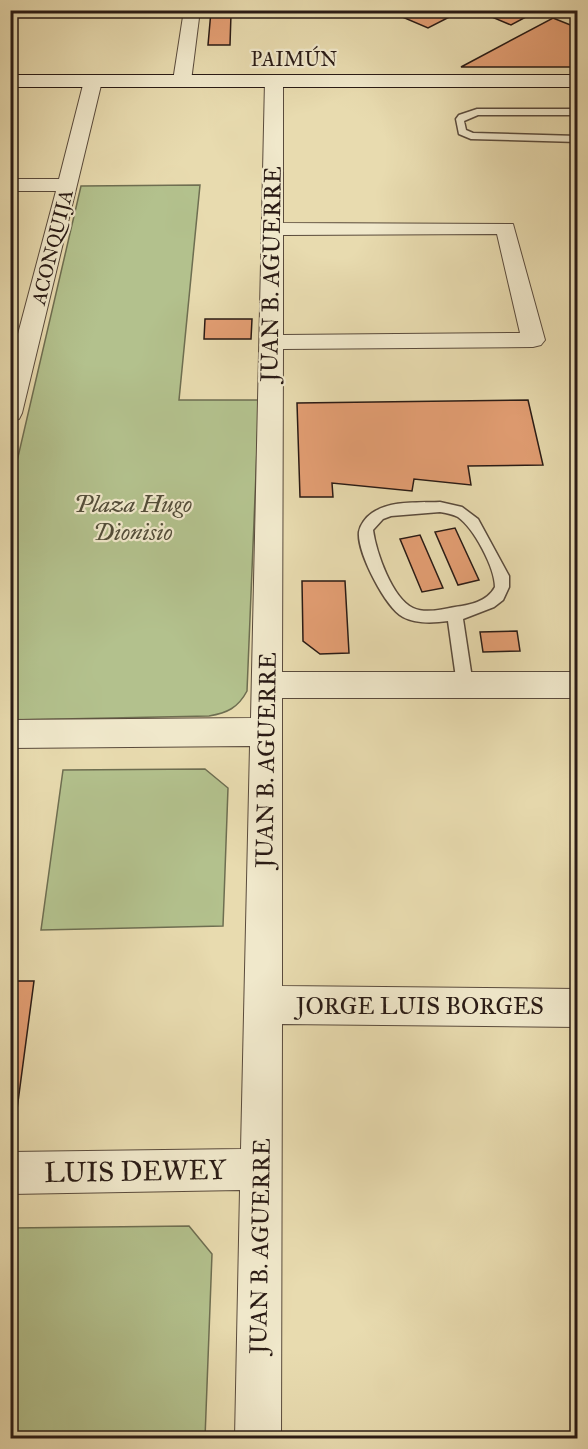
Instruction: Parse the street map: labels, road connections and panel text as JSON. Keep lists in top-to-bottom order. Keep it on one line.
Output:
{"streets":{"street":["PAIMÚN","ACONQUIJA","JUAN B. AGUERRE","JORGE LUIS BORGES","LUIS DEWEY"]},"crossings":[["PAIMÚN","ACONQUIJA"],["PAIMÚN","JUAN B. AGUERRE"],["JUAN B. AGUERRE","JORGE LUIS BORGES"],["JUAN B. AGUERRE","LUIS DEWEY"]],"parks":["Plaza Hugo Dionisio"]}
